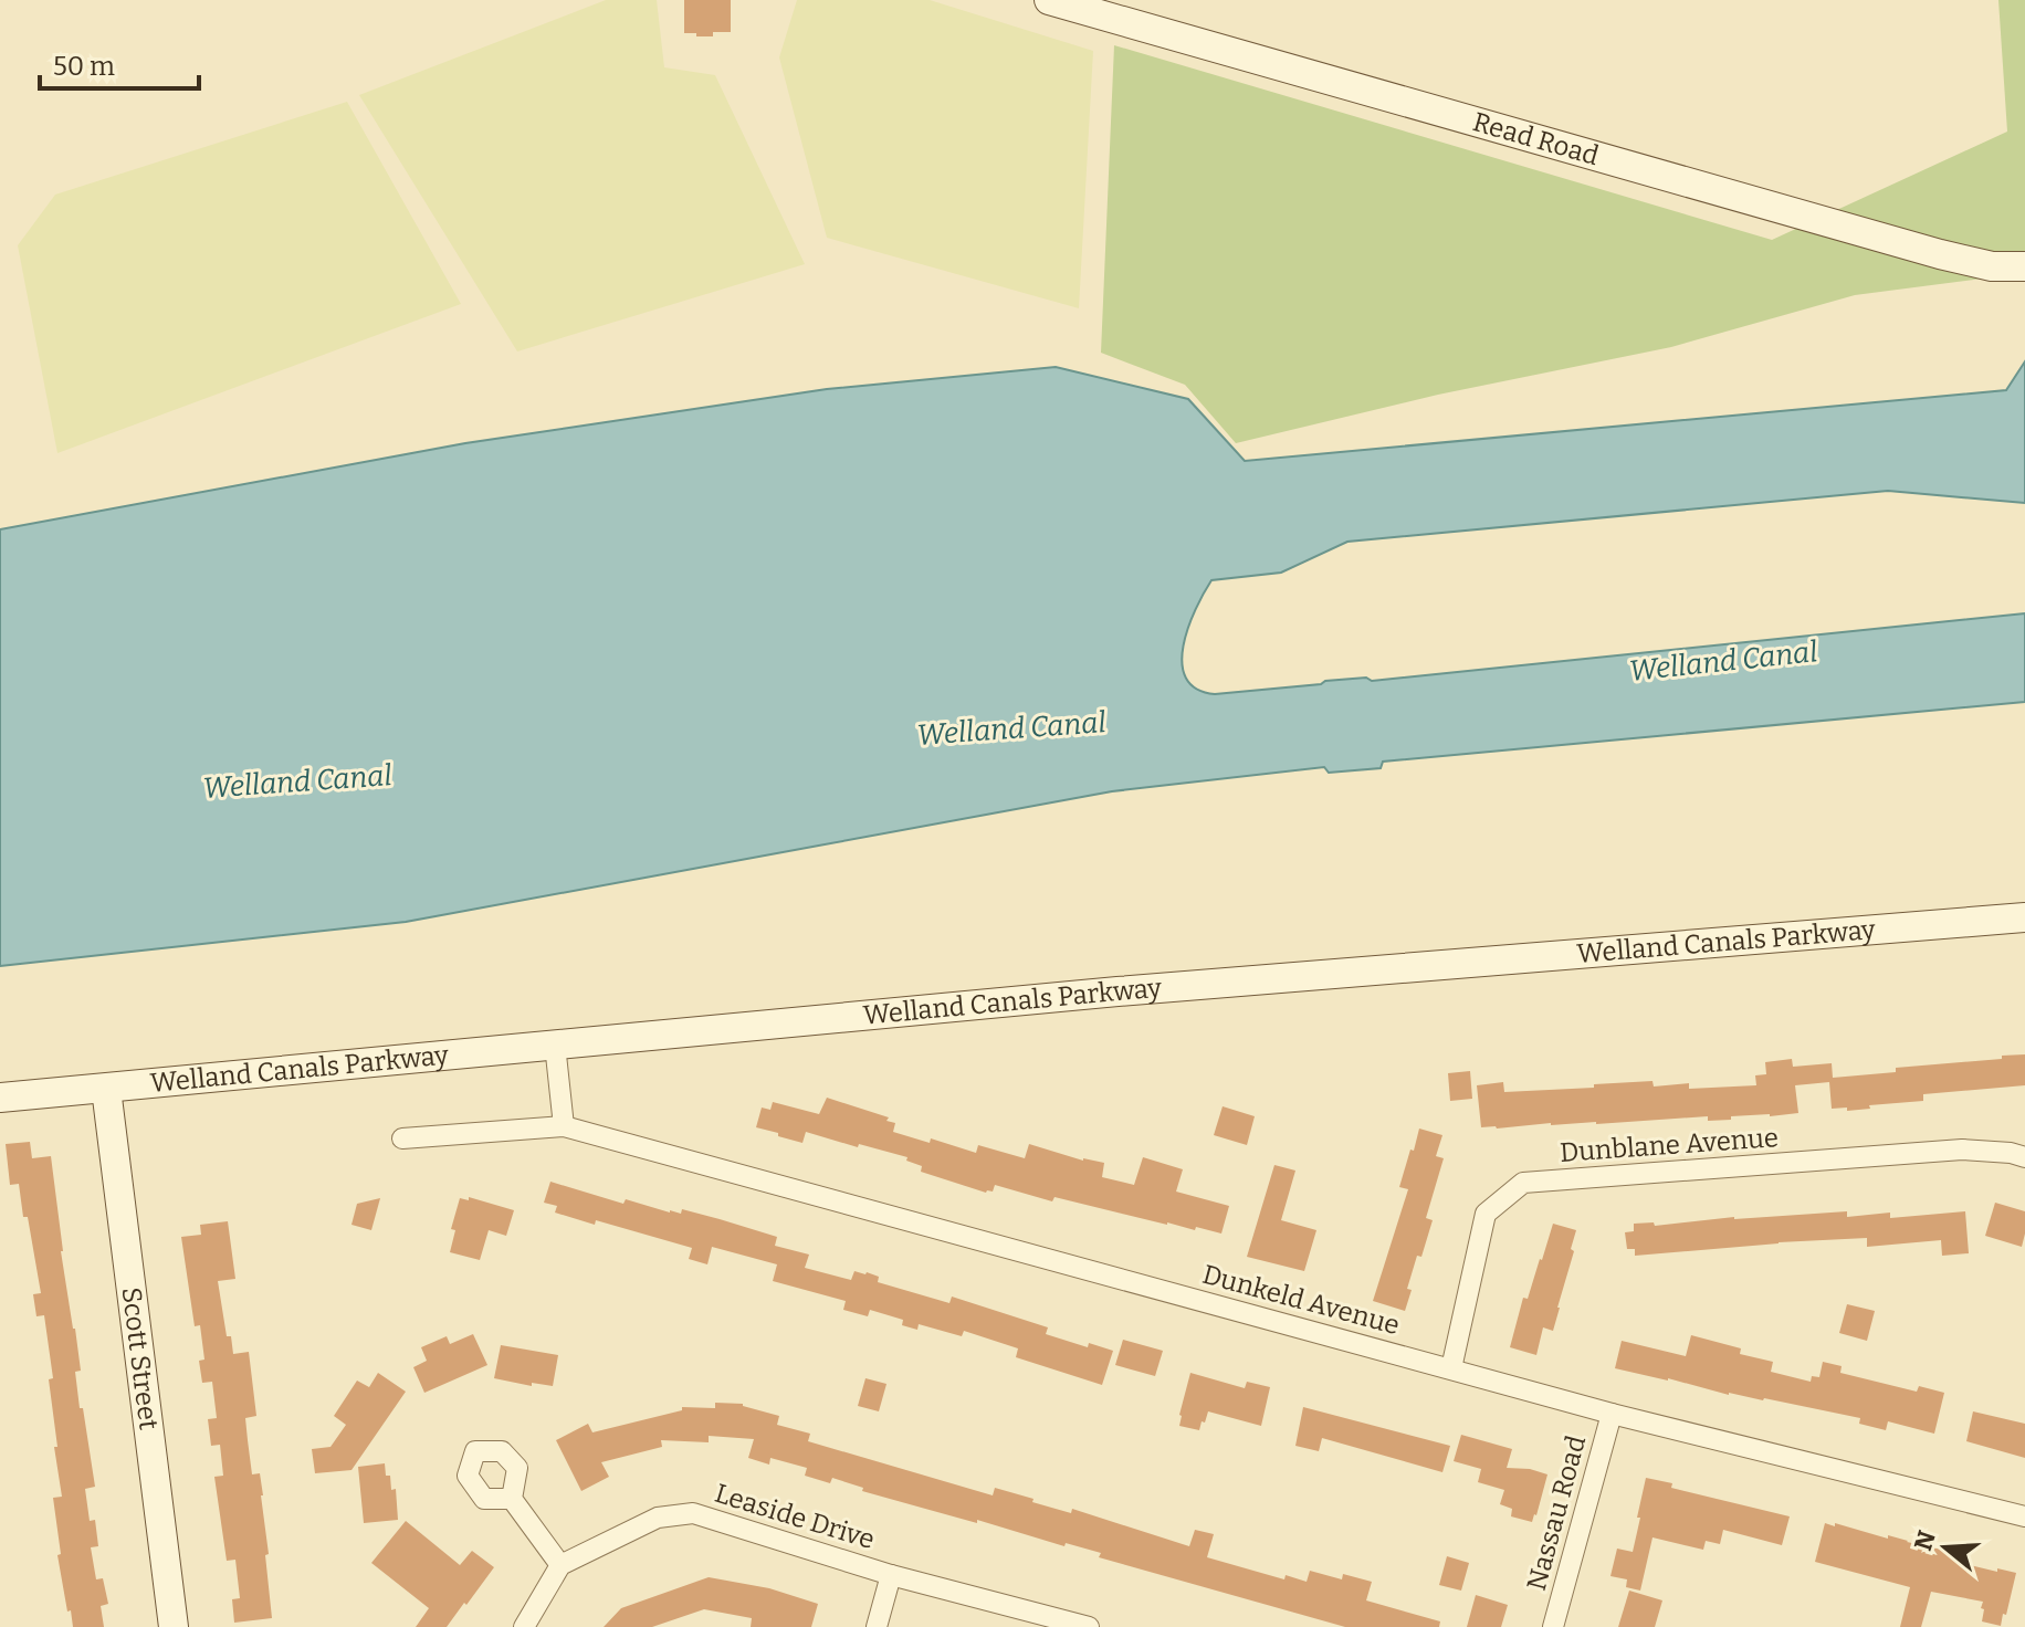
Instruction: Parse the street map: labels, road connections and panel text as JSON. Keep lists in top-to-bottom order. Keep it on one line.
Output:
{"streets":{"main road":["Read Road","Welland Canals Parkway","Scott Street"],"street":["Dunblane Avenue","Dunkeld Avenue","Nassau Road","Leaside Drive"]},"crossings":[["Welland Canals Parkway","Scott Street"],["Dunblane Avenue","Dunkeld Avenue"],["Dunkeld Avenue","Nassau Road"]],"water":["Welland Canal"],"scale_bar":"50 m","north":"left"}
